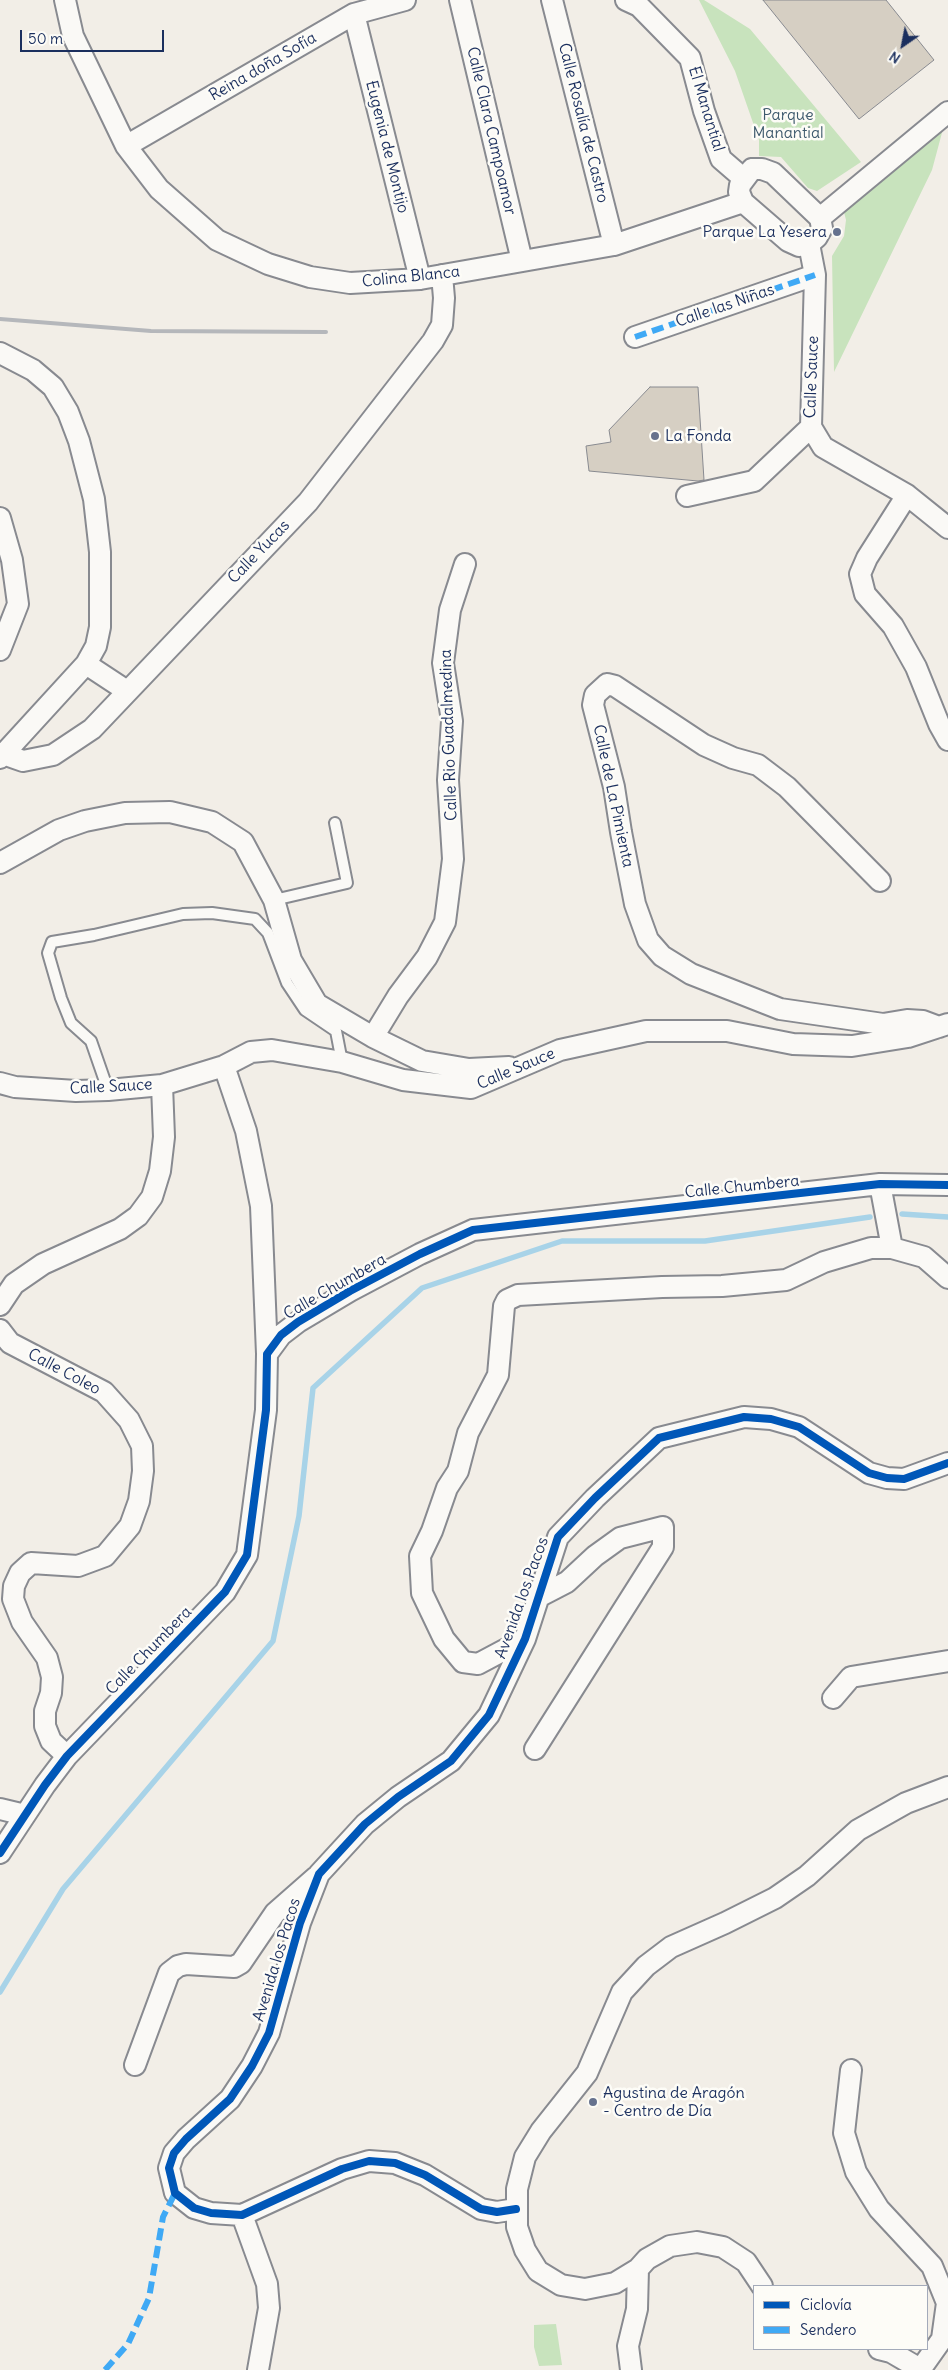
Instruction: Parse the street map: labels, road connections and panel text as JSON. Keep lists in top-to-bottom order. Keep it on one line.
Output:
{"streets":{"street":["Reina doña Sofía","El Manantial","Calle Rosalía de Castro","Calle Clara Campoamor","Eugenia de Montijo","Colina Blanca","Calle las Niñas","Calle Sauce","Calle Yucas","Calle Rio Guadalmedina","Calle de La Pimienta","Calle Chumbera","Calle Coleo","Avenida los Pacos"]},"crossings":[["Reina doña Sofía","Eugenia de Montijo"],["Reina doña Sofía","Colina Blanca"],["Calle Rosalía de Castro","Colina Blanca"],["Calle Clara Campoamor","Colina Blanca"],["Eugenia de Montijo","Colina Blanca"],["Colina Blanca","Calle Yucas"],["Calle las Niñas","Calle Sauce"],["Calle Sauce","Calle de La Pimienta"],["Calle Chumbera","Calle Coleo"]],"parks":["Parque Manantial"],"places":["Parque La Yesera","La Fonda","Agustina de Aragón - Centro de Día"],"legend":["Ciclovía","Sendero"],"scale_bar":"50 m","north":"bottom left"}
